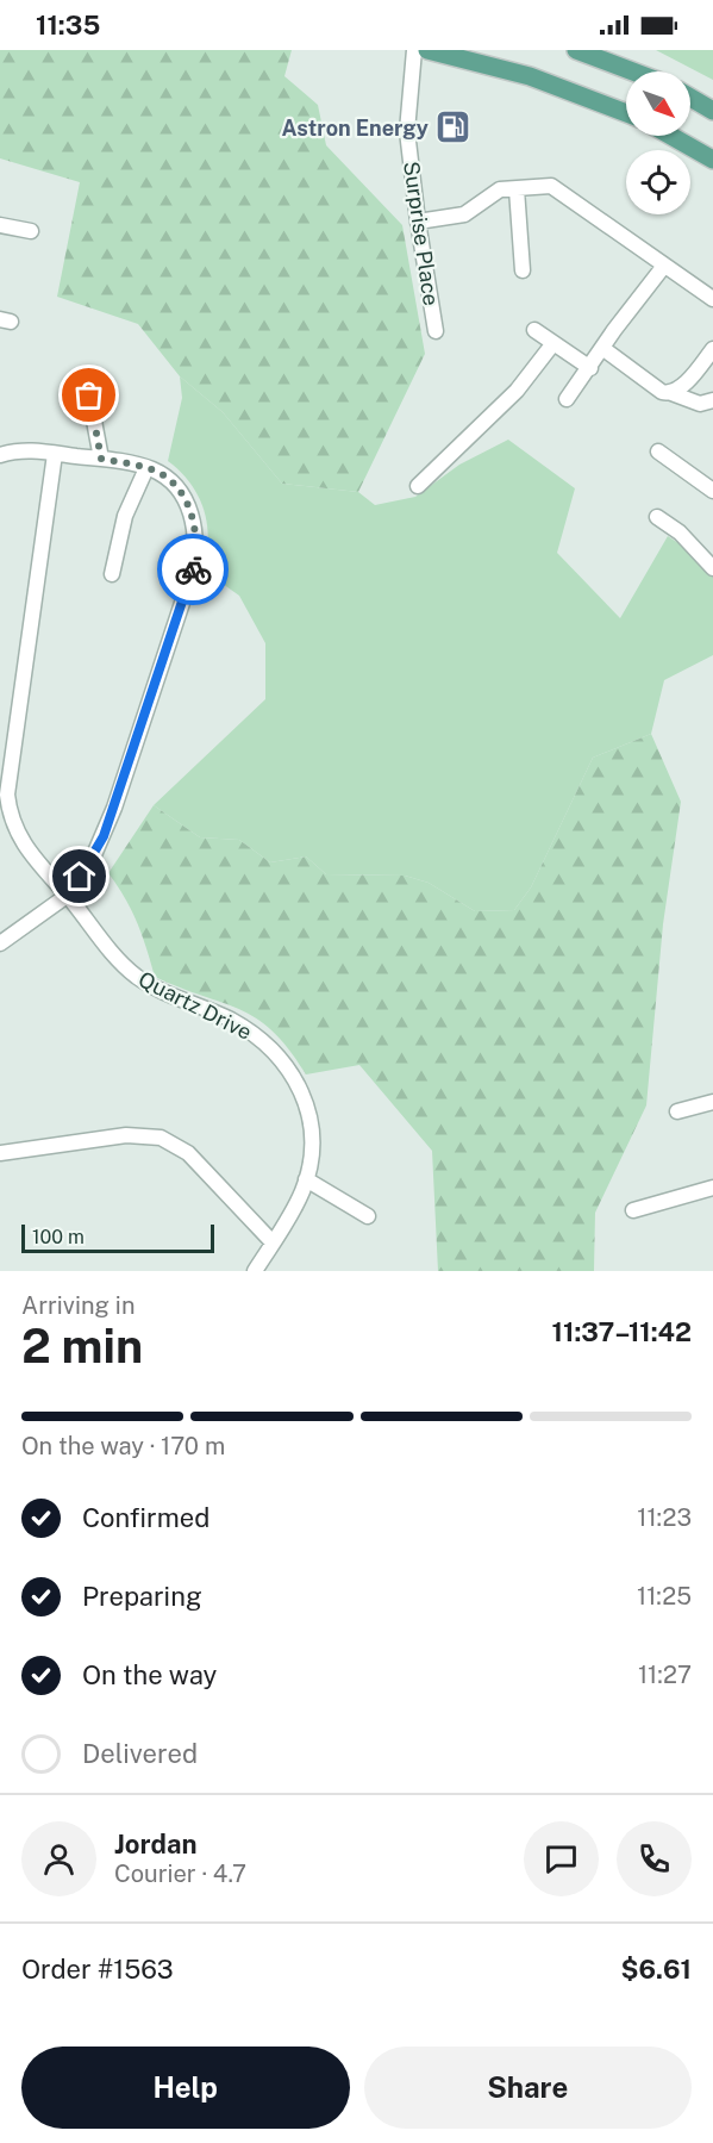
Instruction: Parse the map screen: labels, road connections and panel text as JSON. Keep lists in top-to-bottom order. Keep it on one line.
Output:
{"streets":{"street":["Surprise Place","Quartz Drive"]},"places":{"fuel station":["Astron Energy"]},"scale_bar":"100 m","north":"bottom right","page":{"status":"11:35","scale":"100 m","heading":["2 min","Arriving in","11:37–11:42"],"panel":["Jordan","Courier · 4.7","Order #1563","$6.61"],"bar":"On the way · 170 m","list":[["Confirmed","11:23"],["Preparing","11:25"],["On the way","11:27"],"Delivered"],"buttons":["Help","Share"]}}
